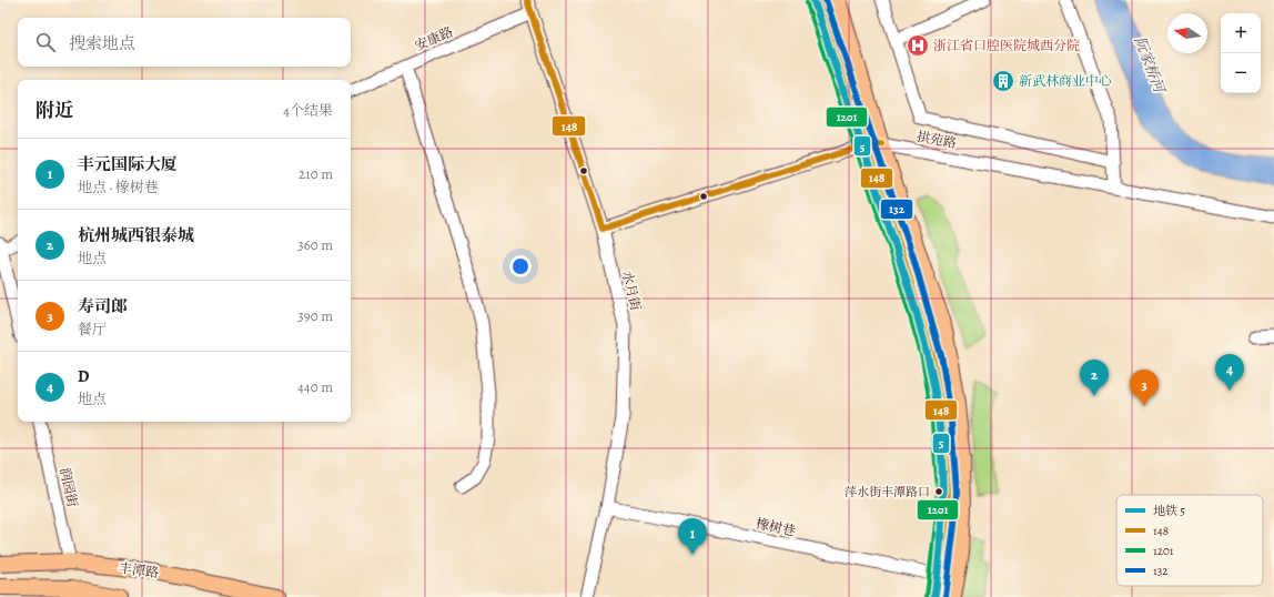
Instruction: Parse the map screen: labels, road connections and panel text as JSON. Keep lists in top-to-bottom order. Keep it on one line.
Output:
{"streets":{"main road":["丰潭路"],"street":["安康路","拱苑路","水月街","润园街","橡树巷"]},"crossings":[["安康路","水月街"],["拱苑路","水月街"],["水月街","橡树巷"],["润园街","丰潭路"]],"water":["阮家桥河"],"places":{"hospital":["浙江省口腔医院城西分院"],"building":["新武林商业中心"],"other":["萍水街丰潭路口"]},"lines":["metro line 5","transit line 148","transit line 132","transit line 1201"],"legend":["地铁 5","148","1201","132"],"north":"left","page":{"map_buttons":["+","−"],"search":"搜索地点","heading":["附近","4个结果"],"list":[{"mark":"1","name":"丰元国际大厦","note":"地点 · 橡树巷","value":"210 m"},{"mark":"2","name":"杭州城西银泰城","note":"地点","value":"360 m"},{"mark":"3","name":"寿司郎","note":"餐厅","value":"390 m"},{"mark":"4","name":"D","note":"地点","value":"440 m"}],"pins":["4","2","3","1"]}}
